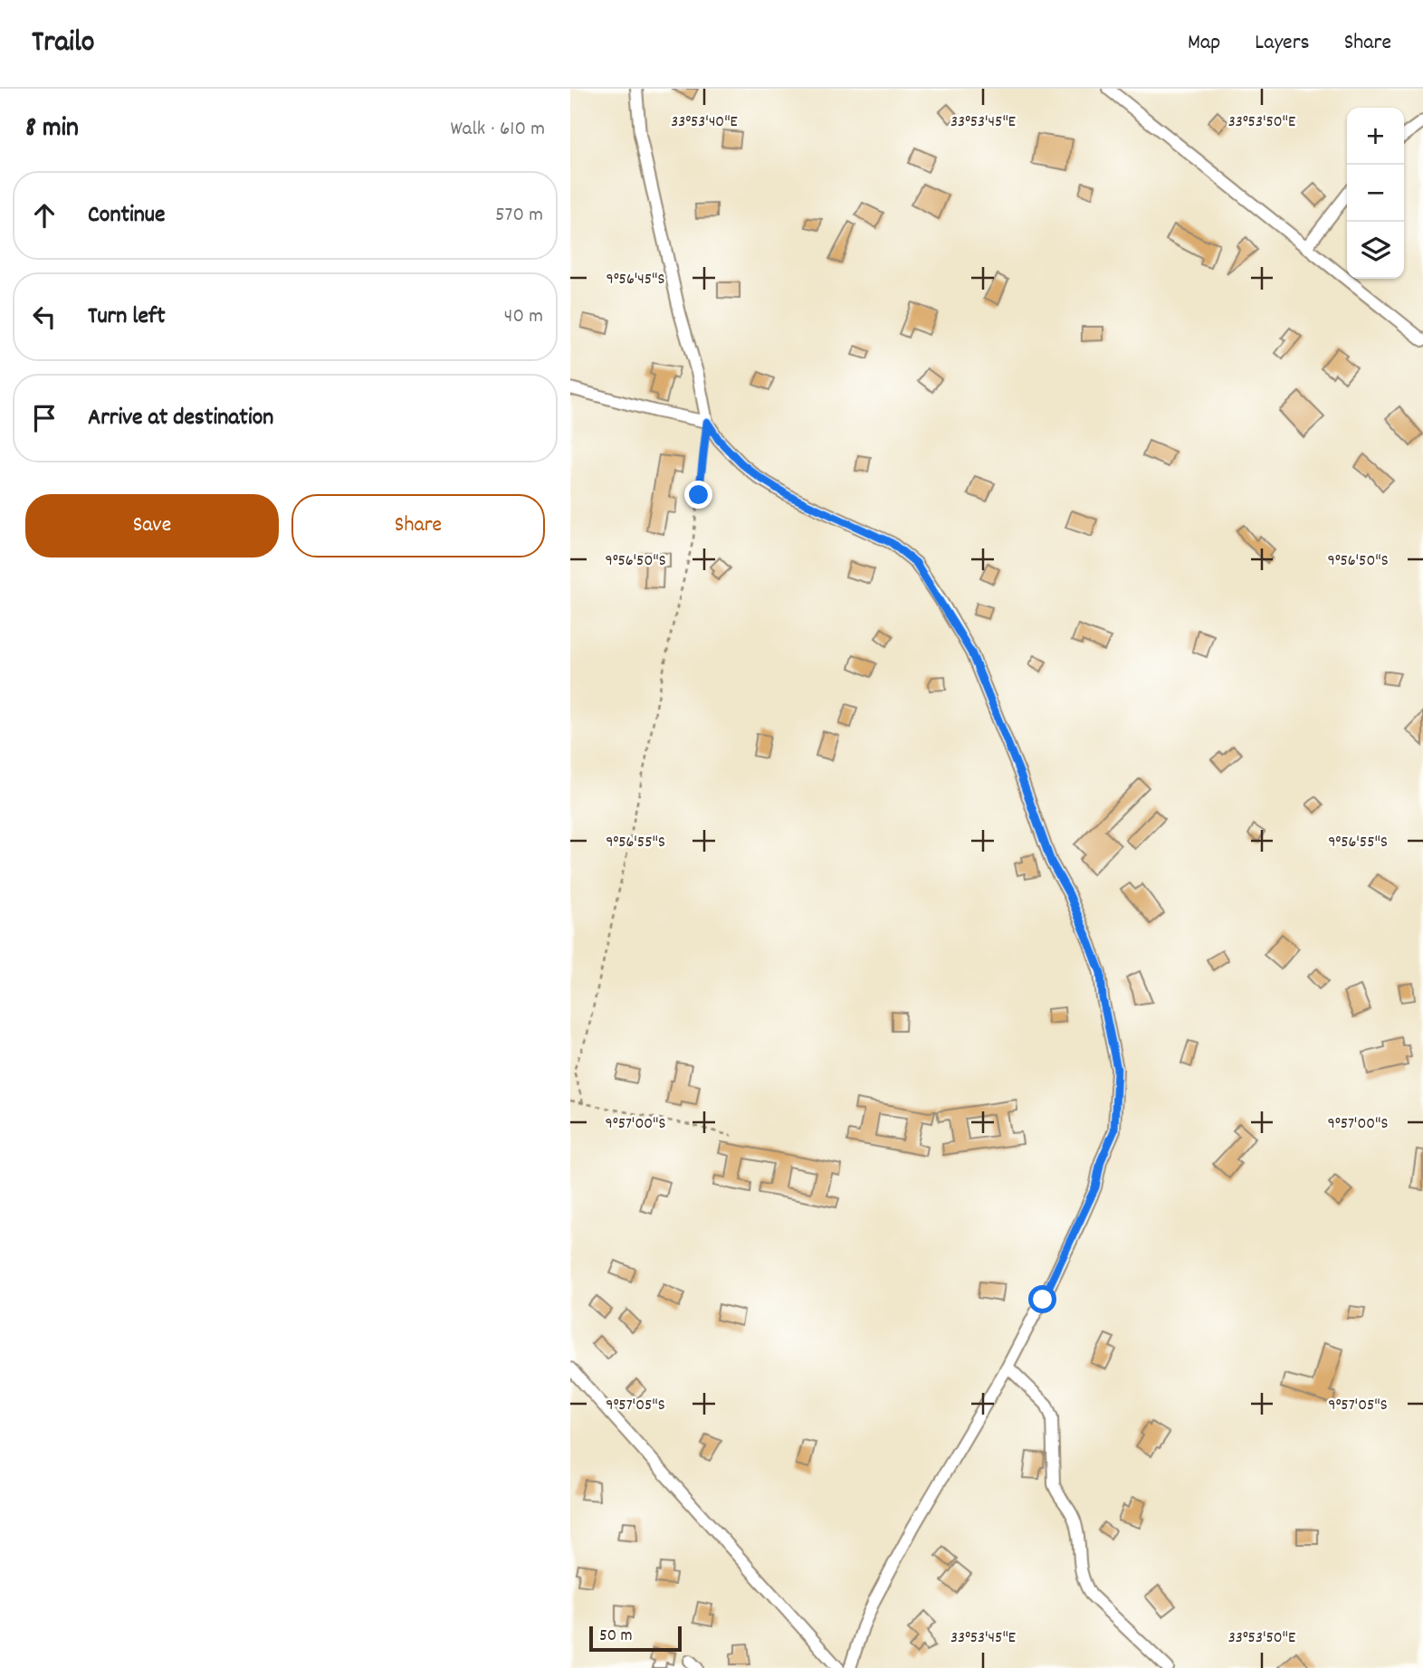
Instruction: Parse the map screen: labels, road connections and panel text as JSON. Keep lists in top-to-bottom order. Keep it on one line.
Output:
{"scale_bar":"50 m","page":{"header":"Trailo","nav":["Map","Layers","Share"],"heading":["8 min","Walk · 610 m"],"map_buttons":["+","−"],"list":[["Continue","570 m"],["Turn left","40 m"],"Arrive at destination"],"buttons":["Save","Share"],"scale":"50 m"},"coordinates":["33°53'40\"E","33°53'45\"E","33°53'50\"E","9°56'45\"S","9°56'50\"S","9°56'55\"S","9°57'00\"S","9°57'05\"S"]}
